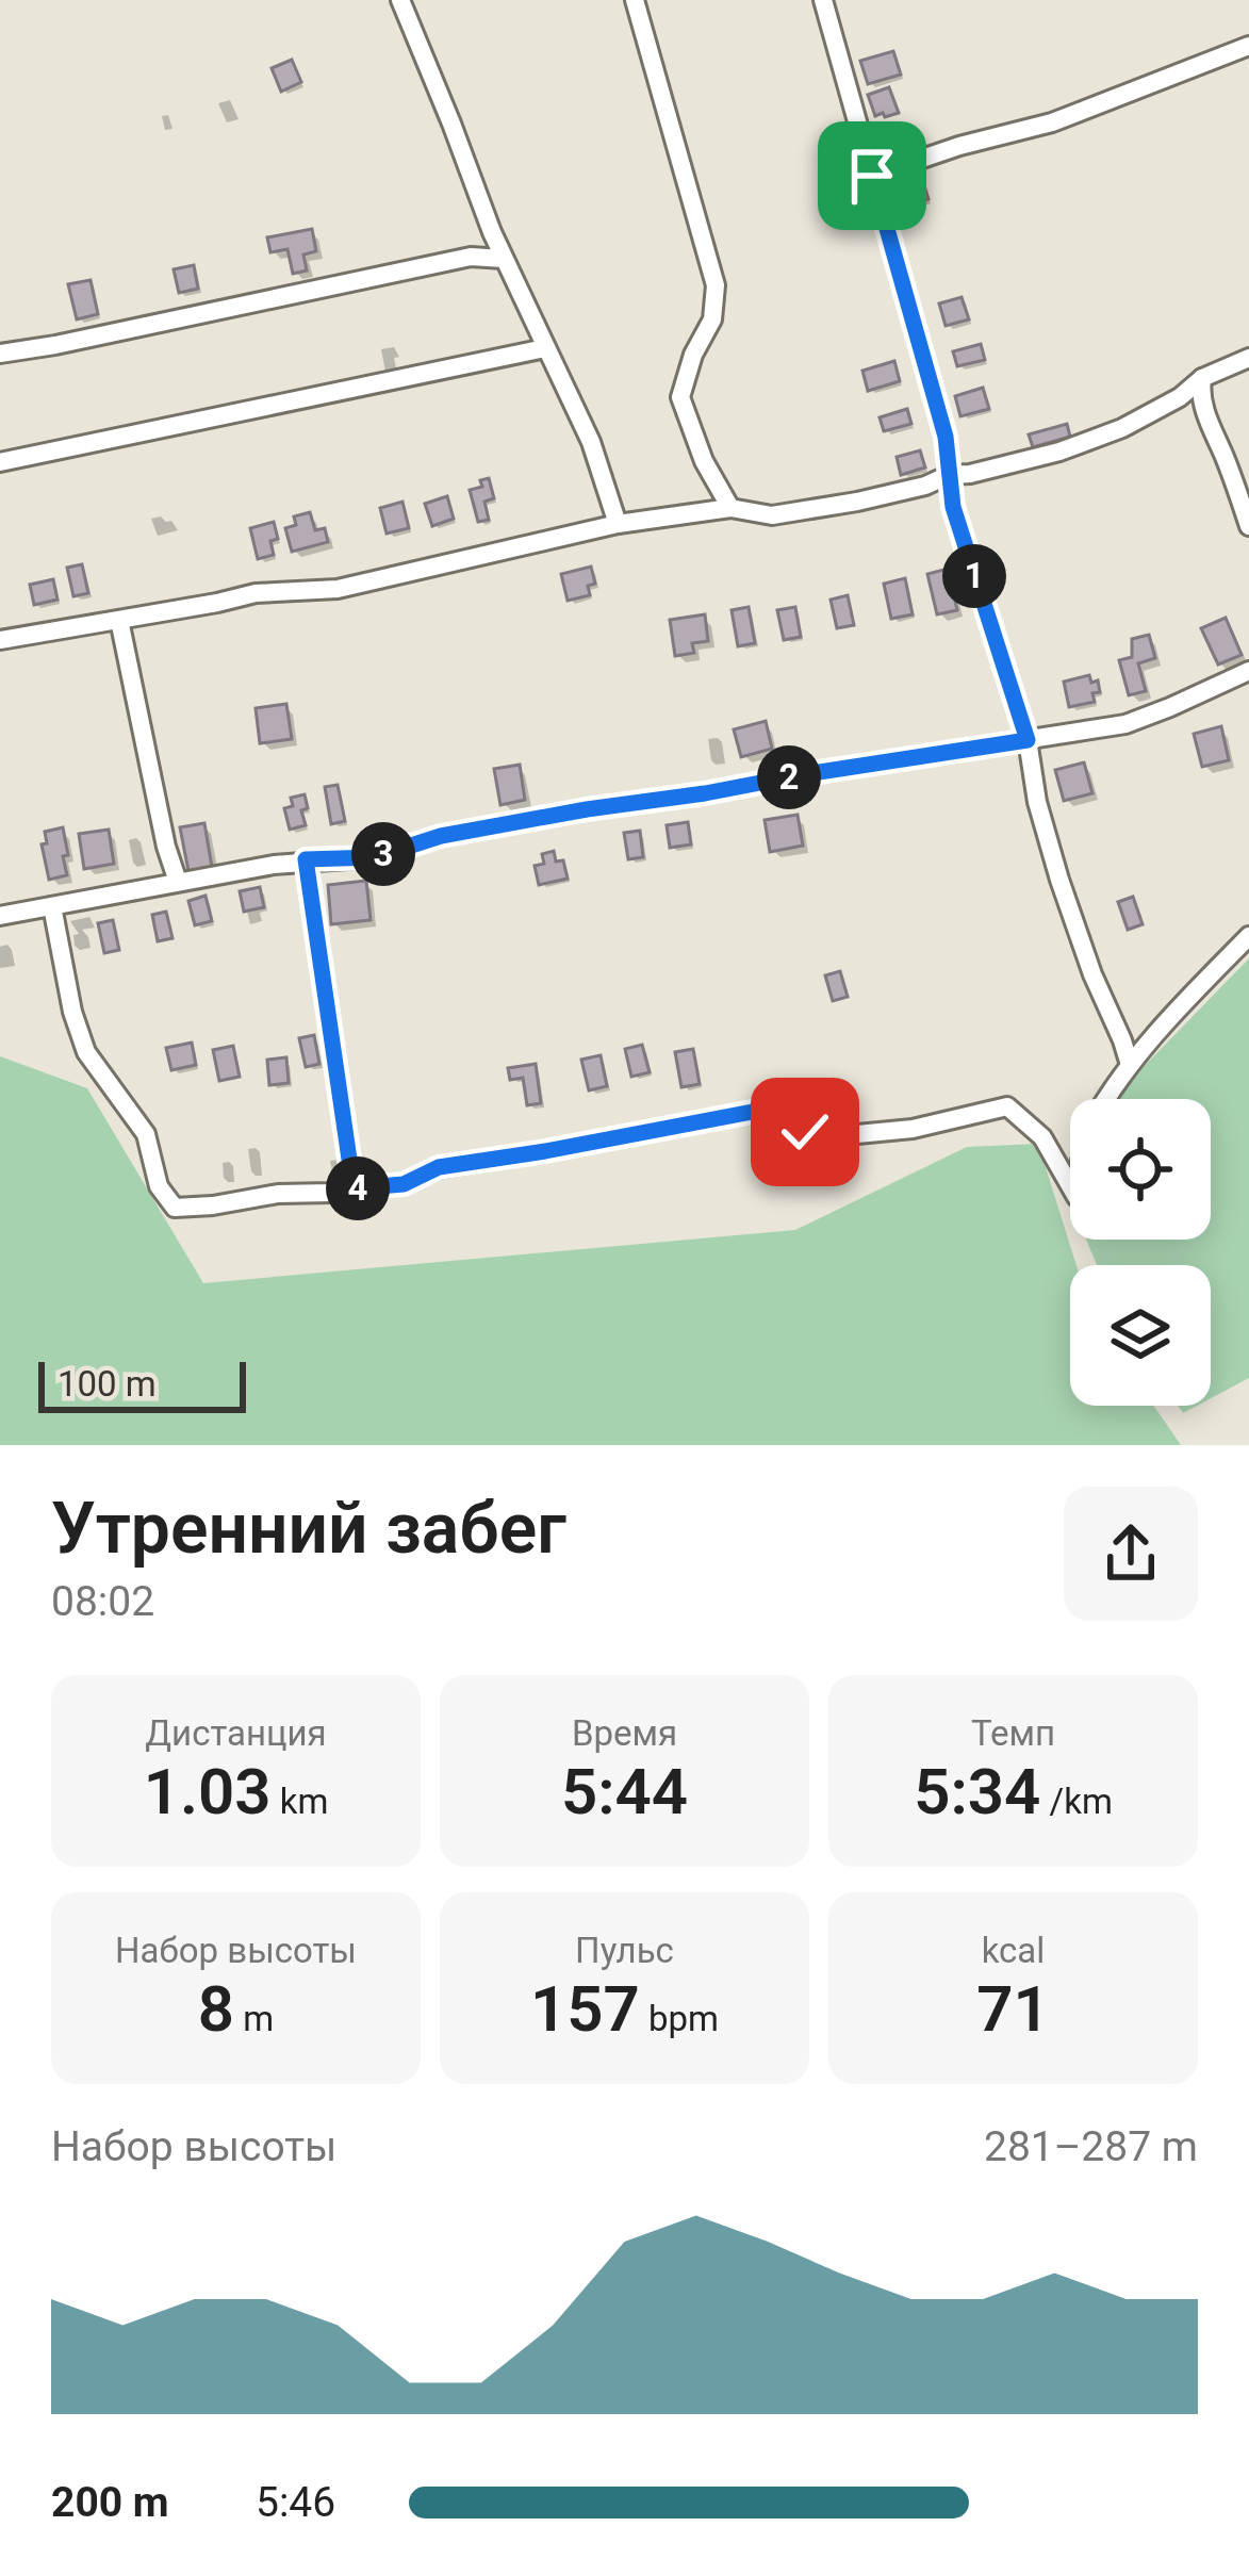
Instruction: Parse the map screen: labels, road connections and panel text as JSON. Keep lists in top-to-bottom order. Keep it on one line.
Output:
{"scale_bar":"100 m","page":{"pins":["1","2","3","4"],"scale":"100 m","heading":["Утренний забег","08:02"],"stats":[["Дистанция","1.03 km"],["Время","5:44"],["Темп","5:34 /km"],["Набор высоты","8 m"],["Пульс","157 bpm"],["kcal","71"]],"chart":["Набор высоты","281–287 m"],"list":[{"name":"200 m","note":"5:46"}]}}
